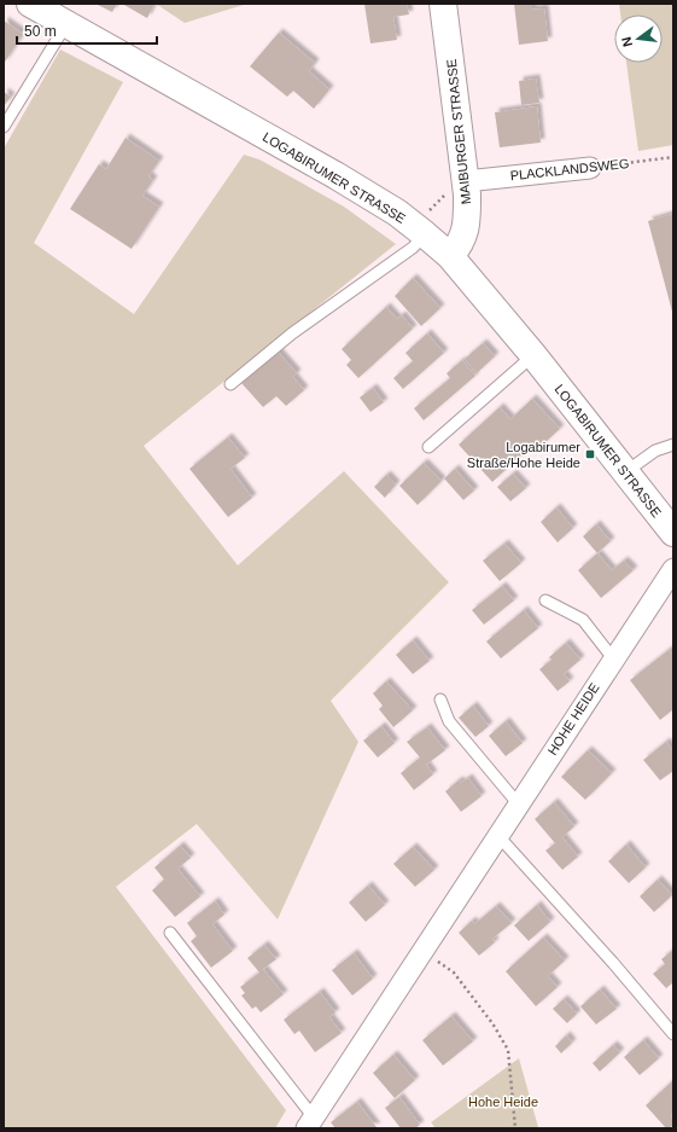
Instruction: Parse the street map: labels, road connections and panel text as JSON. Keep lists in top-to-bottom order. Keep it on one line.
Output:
{"streets":{"street":["MAIBURGER STRASSE","PLACKLANDSWEG","LOGABIRUMER STRASSE","HOHE HEIDE"]},"crossings":[["MAIBURGER STRASSE","PLACKLANDSWEG"],["MAIBURGER STRASSE","LOGABIRUMER STRASSE"]],"parks":["Hohe Heide"],"places":{"transit":["Logabirumer Straße/Hohe Heide"]},"scale_bar":"50 m","north":"left"}
